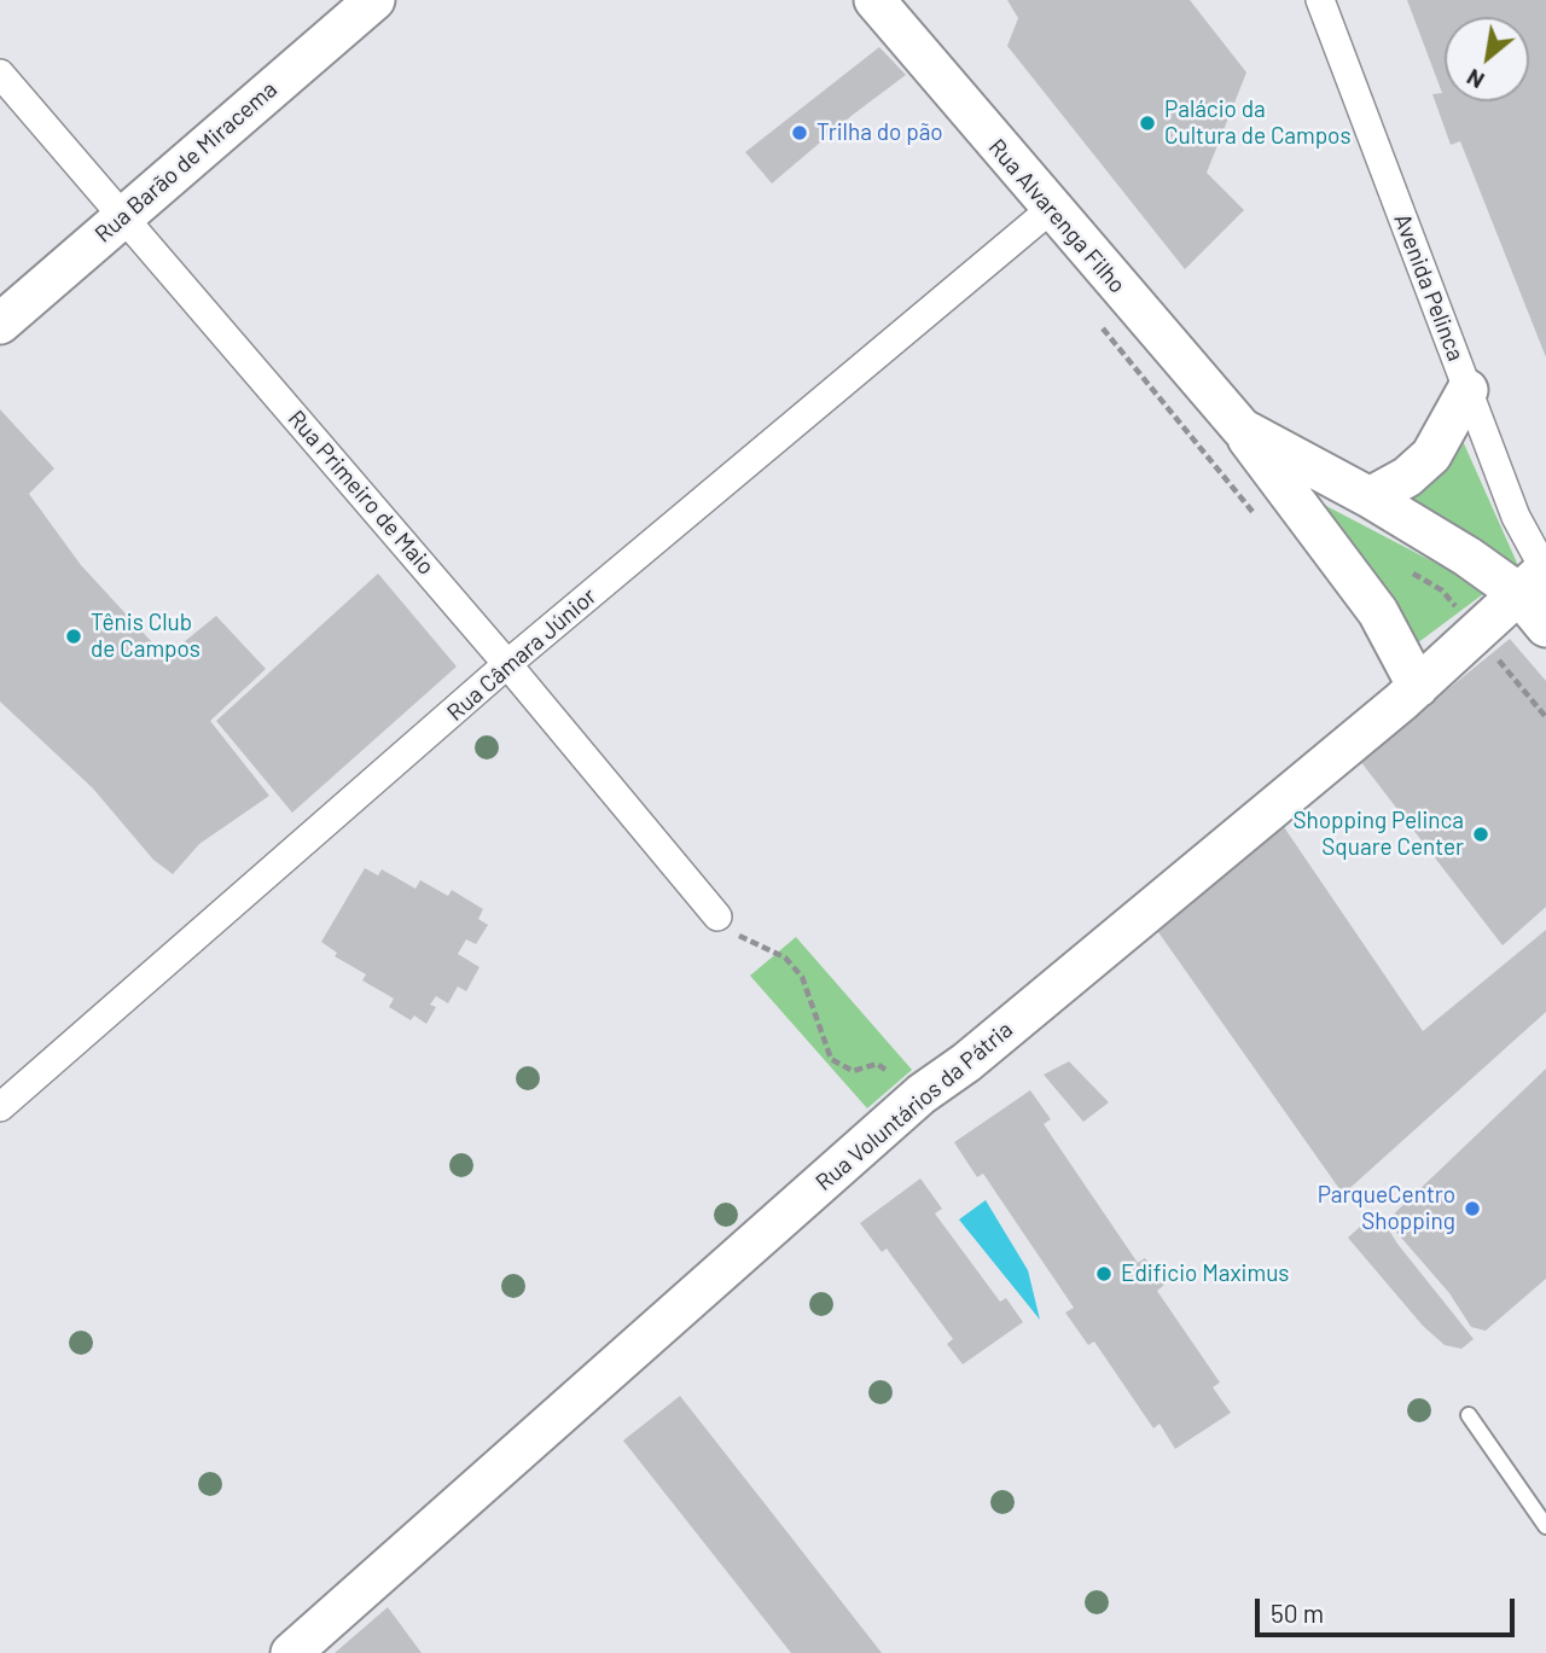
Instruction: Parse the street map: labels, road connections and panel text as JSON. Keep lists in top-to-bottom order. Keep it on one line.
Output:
{"streets":{"main road":["Rua Barão de Miracema","Rua Alvarenga Filho","Avenida Pelinca","Rua Voluntários da Pátria"],"street":["Rua Primeiro de Maio","Rua Câmara Júnior"]},"crossings":[["Rua Barão de Miracema","Rua Primeiro de Maio"],["Rua Alvarenga Filho","Avenida Pelinca"],["Rua Alvarenga Filho","Rua Câmara Júnior"],["Rua Alvarenga Filho","Rua Voluntários da Pátria"],["Avenida Pelinca","Rua Voluntários da Pátria"],["Rua Primeiro de Maio","Rua Câmara Júnior"]],"places":["Palácio da Cultura de Campos","Trilha do pão","Tênis Club de Campos","Shopping Pelinca Square Center","ParqueCentro Shopping","Edificio Maximus"],"scale_bar":"50 m","north":"bottom left"}
